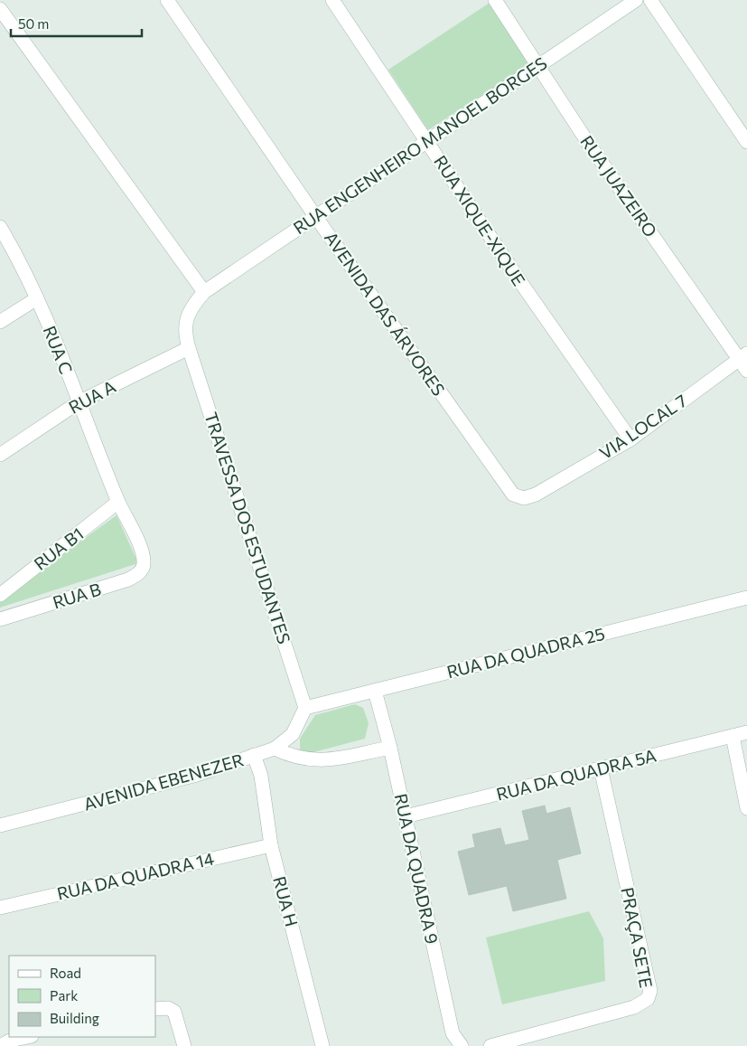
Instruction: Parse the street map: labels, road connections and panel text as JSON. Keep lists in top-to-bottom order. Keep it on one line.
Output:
{"streets":{"street":["RUA ENGENHEIRO MANOEL BORGES","RUA JUAZEIRO","RUA XIQUE-XIQUE","AVENIDA DAS ÁRVORES","RUA C","RUA A","VIA LOCAL 7","TRAVESSA DOS ESTUDANTES","RUA B1","RUA B","RUA DA QUADRA 25","RUA DA QUADRA 5A","AVENIDA EBENEZER","RUA DA QUADRA 9","RUA DA QUADRA 14","RUA H","PRAÇA SETE"]},"crossings":[["RUA ENGENHEIRO MANOEL BORGES","RUA JUAZEIRO"],["RUA ENGENHEIRO MANOEL BORGES","RUA XIQUE-XIQUE"],["RUA ENGENHEIRO MANOEL BORGES","AVENIDA DAS ÁRVORES"],["RUA ENGENHEIRO MANOEL BORGES","RUA A"],["RUA ENGENHEIRO MANOEL BORGES","TRAVESSA DOS ESTUDANTES"],["RUA JUAZEIRO","VIA LOCAL 7"],["RUA XIQUE-XIQUE","VIA LOCAL 7"],["AVENIDA DAS ÁRVORES","VIA LOCAL 7"],["RUA C","RUA A"],["RUA C","RUA B1"],["RUA C","RUA B"],["RUA A","TRAVESSA DOS ESTUDANTES"],["TRAVESSA DOS ESTUDANTES","RUA DA QUADRA 25"],["TRAVESSA DOS ESTUDANTES","AVENIDA EBENEZER"],["RUA DA QUADRA 25","AVENIDA EBENEZER"],["RUA DA QUADRA 25","RUA DA QUADRA 9"],["RUA DA QUADRA 5A","RUA DA QUADRA 9"],["RUA DA QUADRA 5A","PRAÇA SETE"],["AVENIDA EBENEZER","RUA H"],["RUA DA QUADRA 14","RUA H"]],"legend":["Road","Park","Building"],"scale_bar":"50 m"}
